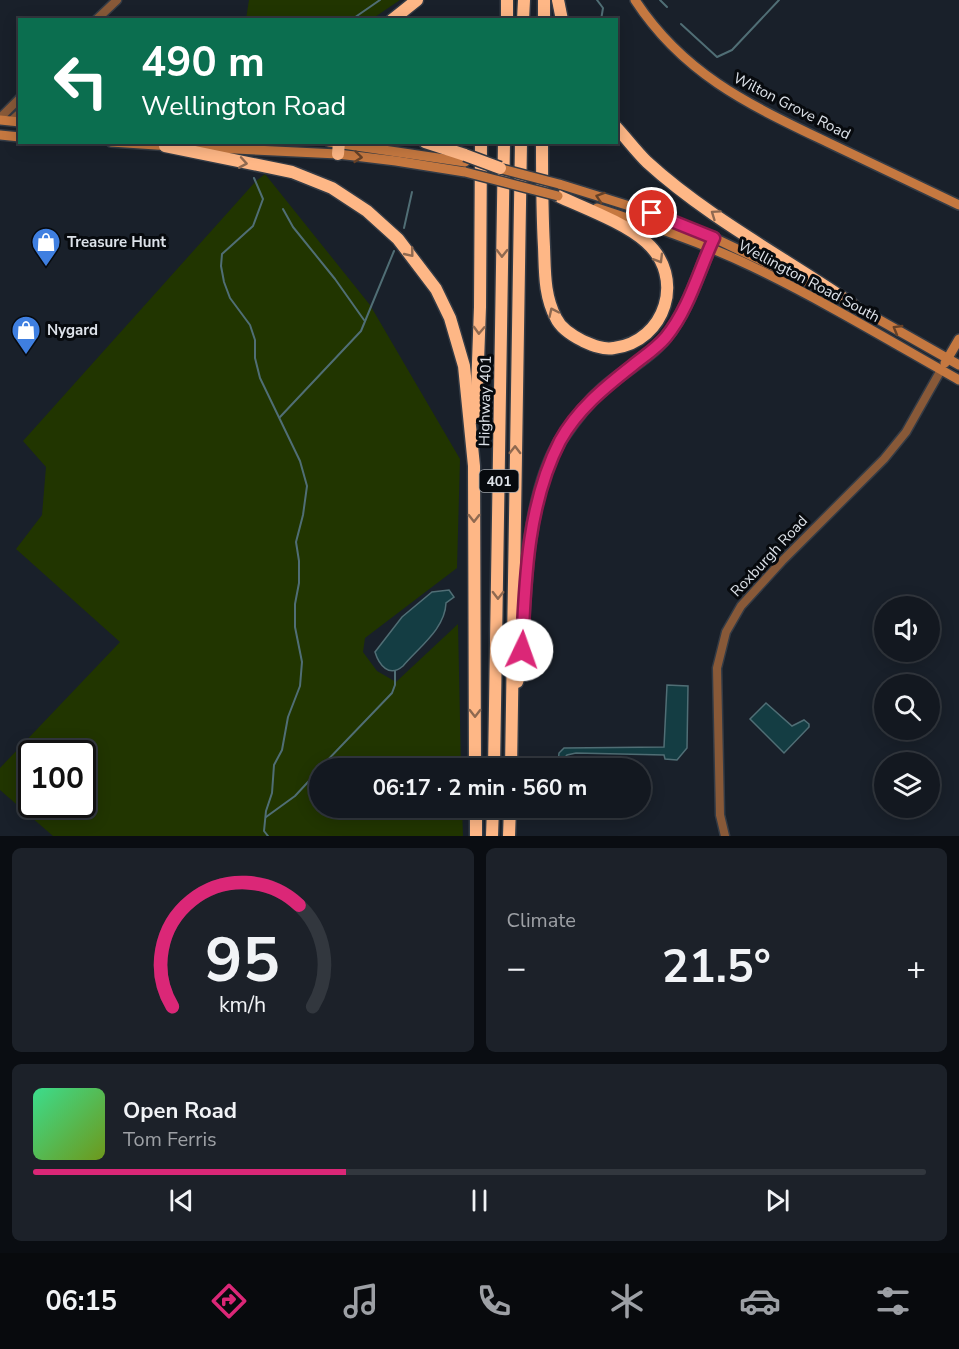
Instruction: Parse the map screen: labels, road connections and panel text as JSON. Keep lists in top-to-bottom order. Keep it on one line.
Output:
{"streets":{"highway":["Highway 401","401"],"main road":["Wilton Grove Road","Wellington Road South","Roxburgh Road"]},"crossings":[["Wellington Road South","Roxburgh Road"]],"places":{"shop":["Treasure Hunt","Nygard"]},"page":{"turn":["490 m","Wellington Road"],"limit":"100","trip":"06:17 · 2 min · 560 m","tile":"Climate","heat":["−","21.5°","+"],"song":["Open Road","Tom Ferris"],"tabs":"06:15","gauge":["95","km/h"]}}
